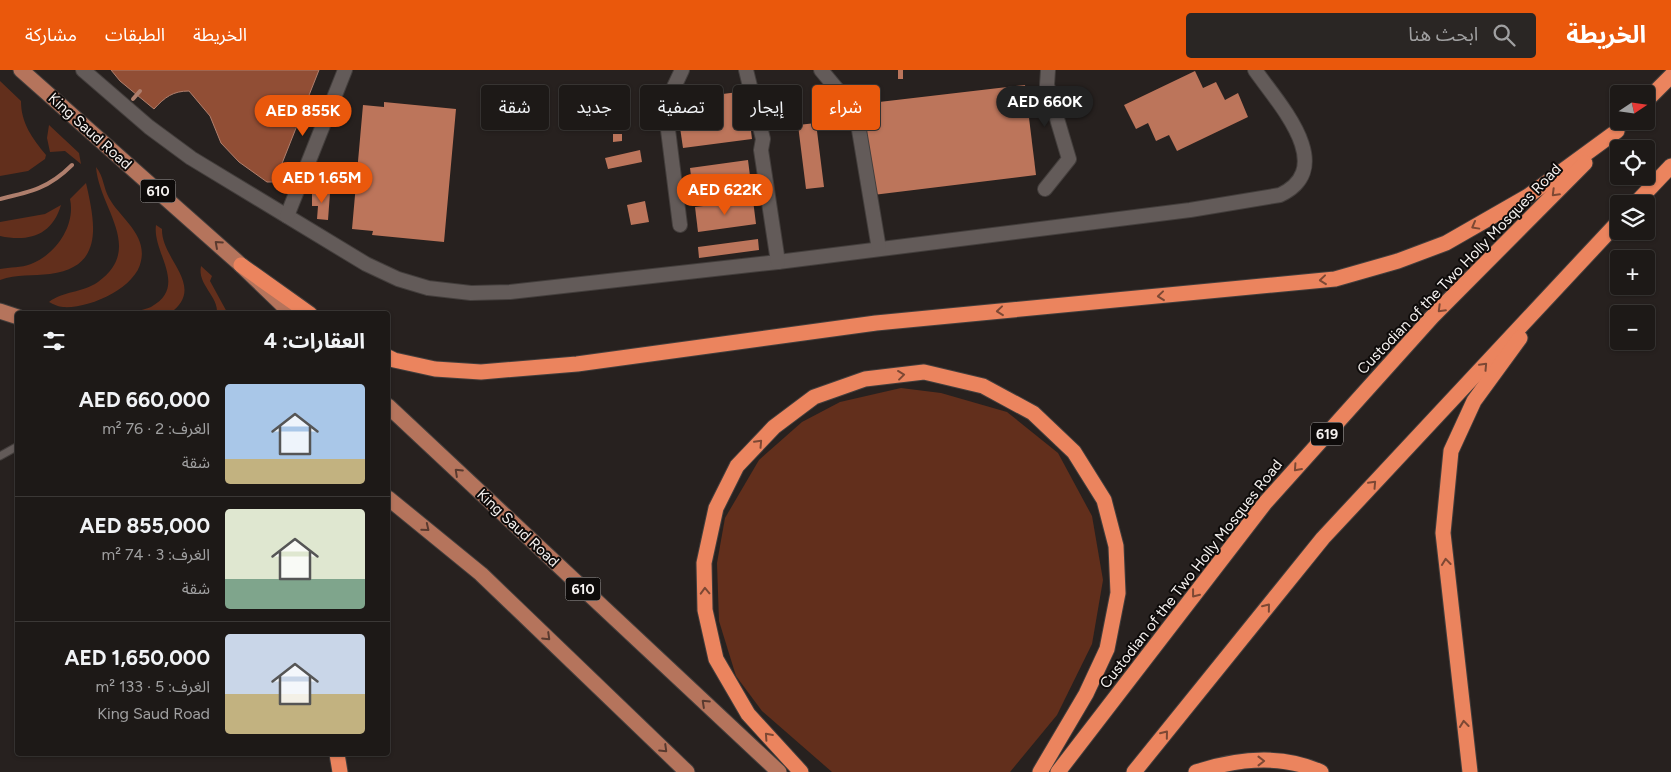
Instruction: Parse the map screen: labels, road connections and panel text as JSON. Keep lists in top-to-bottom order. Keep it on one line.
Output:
{"streets":{"highway":["Custodian of the Two Holly Mosques Road","619"],"main road":["King Saud Road","610"]},"north":"right","page":{"header":"الخريطة","search":"ابحث هنا","nav":["الخريطة","الطبقات","مشاركة"],"map_buttons":["+","−"],"chip":["شراء","إيجار","تصفية","جديد","شقة"],"price":["AED 660K","AED 855K","AED 1.65M","AED 622K"],"heading":"العقارات: 4","list":[{"name":"AED 660,000","note":"الغرف: 2 · 76 m² · شقة"},{"name":"AED 855,000","note":"الغرف: 3 · 74 m² · شقة"},{"name":"AED 1,650,000","note":"الغرف: 5 · 133 m² · King Saud Road"}]}}
